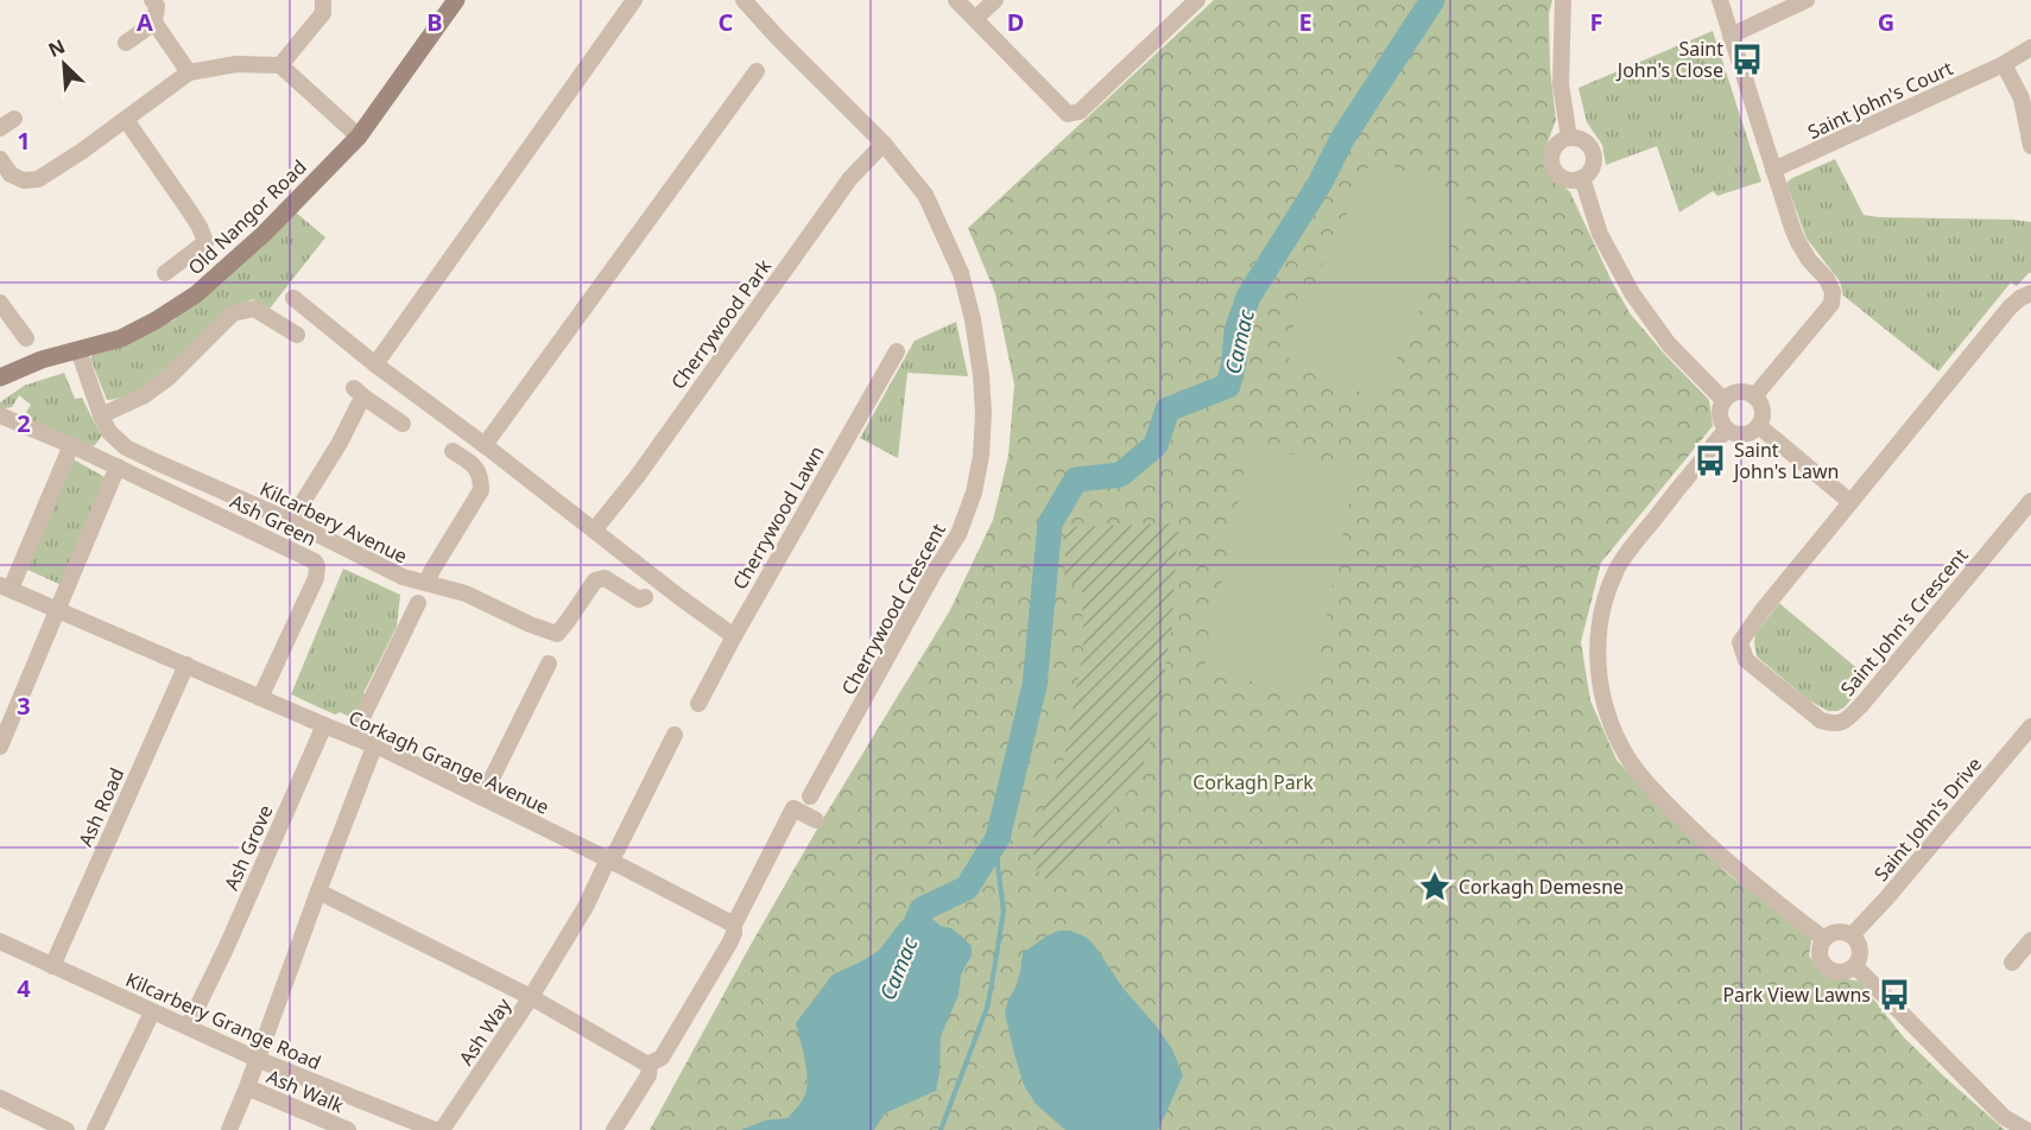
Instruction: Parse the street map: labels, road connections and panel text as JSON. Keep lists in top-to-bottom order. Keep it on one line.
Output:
{"streets":{"street":["Saint John's Court","Old Nangor Road","Cherrywood Park","Cherrywood Lawn","Ash Green","Kilcarbery Avenue","Cherrywood Crescent","Saint John's Crescent","Corkagh Grange Avenue","Ash Road","Saint John's Drive","Ash Grove","Kilcarbery Grange Road","Ash Way","Ash Walk"]},"crossings":[["Old Nangor Road","Kilcarbery Avenue"],["Cherrywood Park","Cherrywood Crescent"],["Ash Green","Corkagh Grange Avenue"],["Corkagh Grange Avenue","Ash Road"],["Corkagh Grange Avenue","Ash Grove"],["Ash Road","Kilcarbery Grange Road"],["Ash Grove","Kilcarbery Grange Road"]],"water":["Camac"],"parks":["Corkagh Park"],"places":{"bus stop":["Saint John's Close","Saint John's Lawn","Park View Lawns"],"place":["Corkagh Demesne"]},"north":"top left","grid":{"columns":["A","B","C","D","E","F","G"],"rows":["1","2","3","4"]}}
